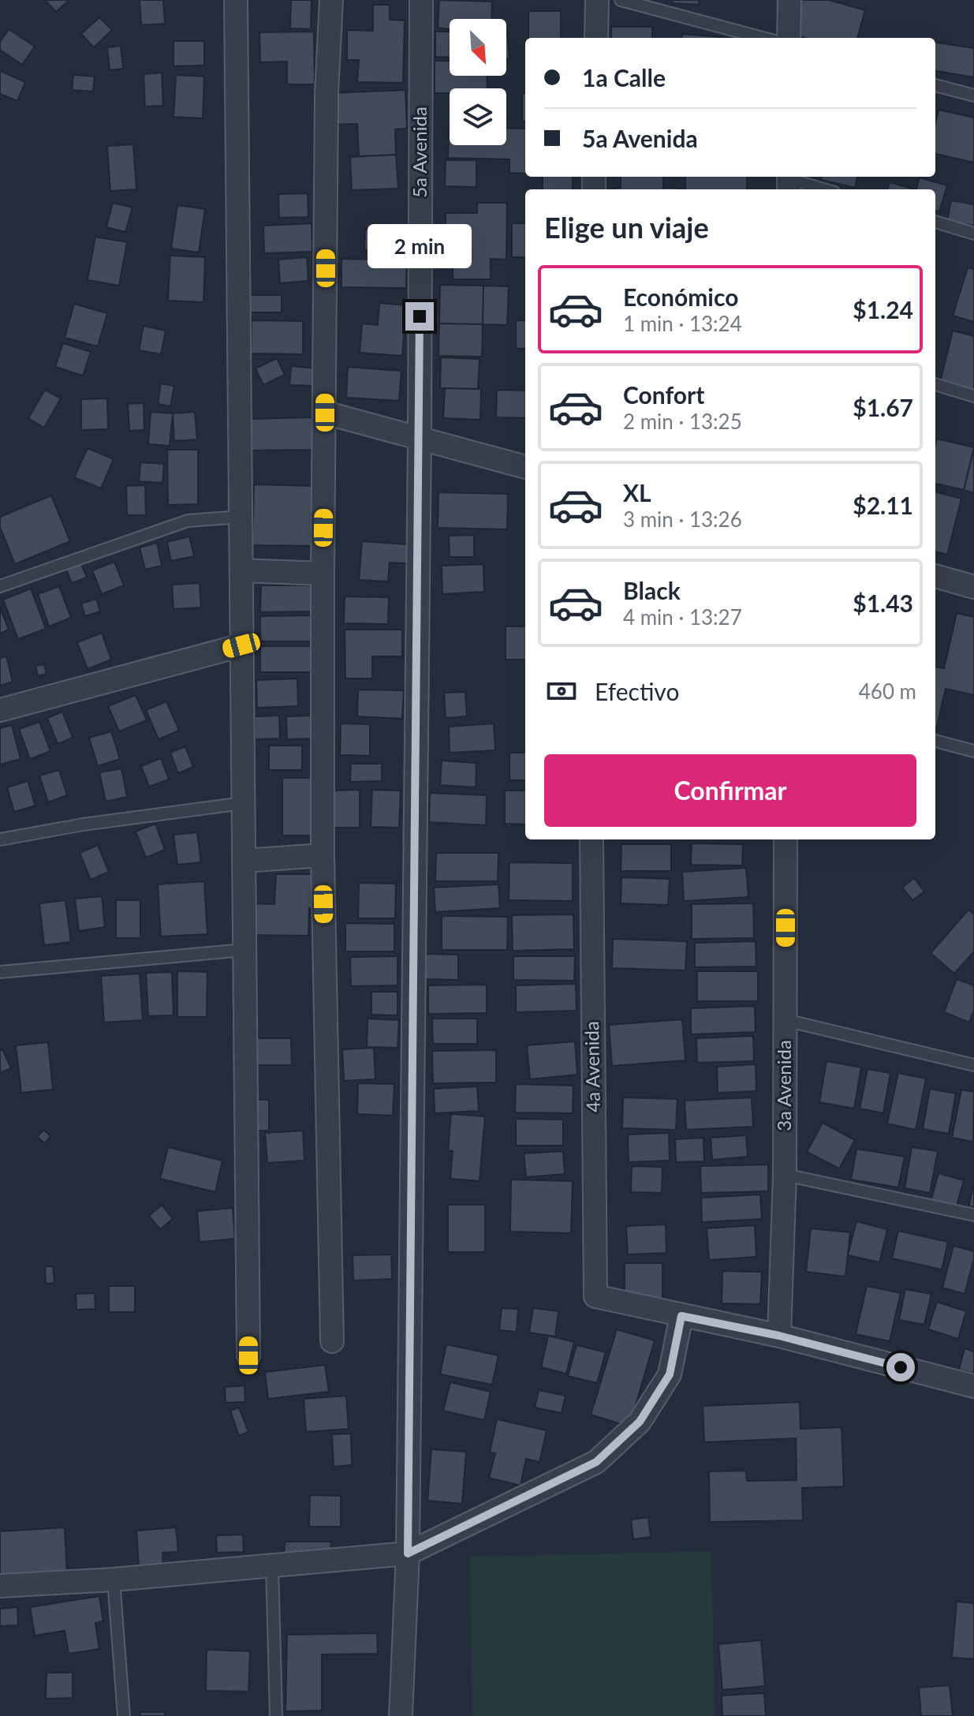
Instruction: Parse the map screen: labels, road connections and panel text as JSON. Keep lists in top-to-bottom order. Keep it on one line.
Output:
{"streets":{"street":["5a Avenida","4a Avenida","3a Avenida"]},"north":"bottom right","page":{"banner":["1a Calle","5a Avenida"],"heading":"Elige un viaje","bubble":"2 min","list":[{"name":"Económico","note":"1 min · 13:24","value":"$1.24"},{"name":"Confort","note":"2 min · 13:25","value":"$1.67"},{"name":"XL","note":"3 min · 13:26","value":"$2.11"},{"name":"Black","note":"4 min · 13:27","value":"$1.43"}],"pay":["Efectivo","460 m"],"buttons":"Confirmar"}}
